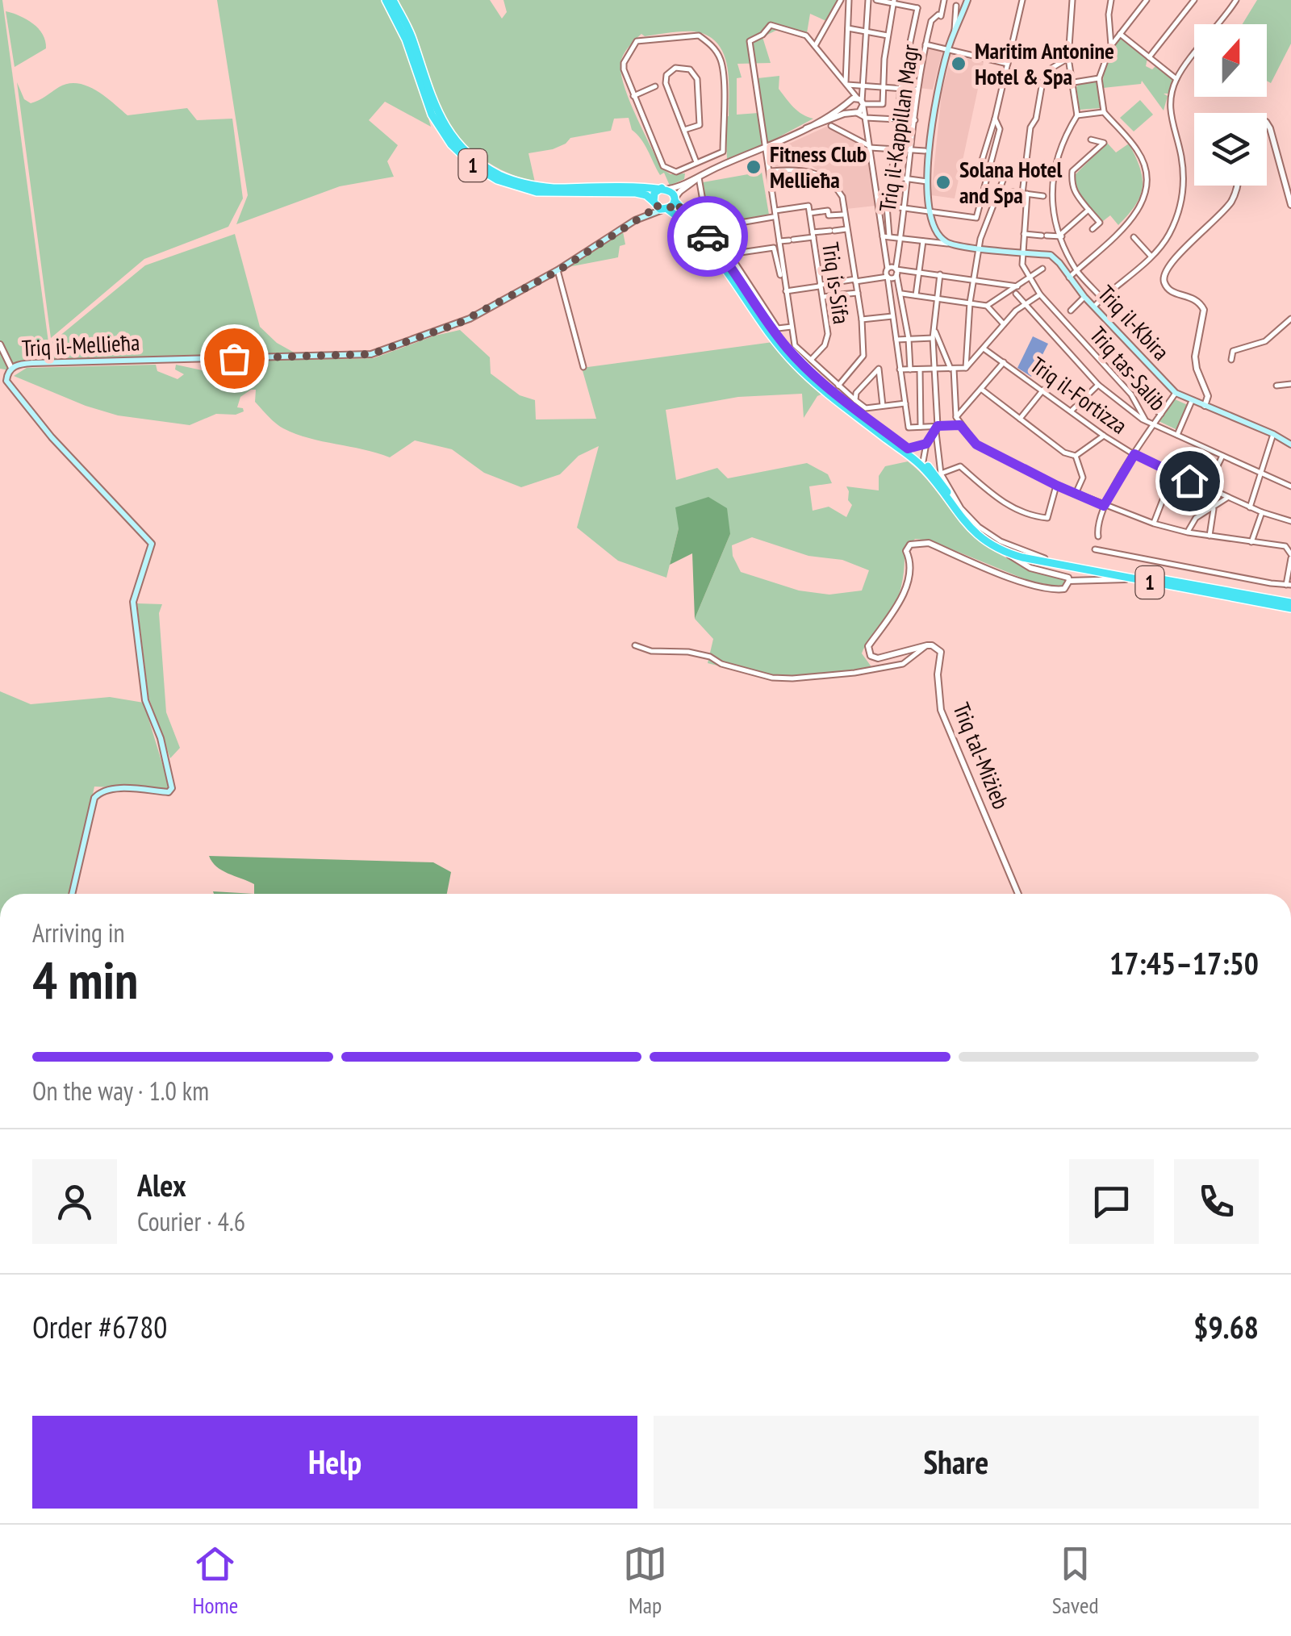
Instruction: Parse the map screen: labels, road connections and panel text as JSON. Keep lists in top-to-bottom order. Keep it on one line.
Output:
{"streets":{"highway":["1"],"main road":["Triq il-Kbira","Triq il-Mellieħa"],"street":["Triq il-Kappillan Magr","Triq is-Sifa","Triq tas-Salib","Triq il-Fortizza","Triq tal-Miżieb"]},"crossings":[["1","Triq il-Mellieħa"],["Triq il-Kbira","Triq tas-Salib"]],"places":["Maritim Antonine Hotel & Spa","Fitness Club Mellieħa","Solana Hotel and Spa"],"north":"top","page":{"heading":["4 min","Arriving in","17:45–17:50"],"panel":["Alex","Courier · 4.6","Order #6780","$9.68"],"bar":"On the way · 1.0 km","buttons":["Help","Share"],"tabs":["Home","Map","Saved"]}}
